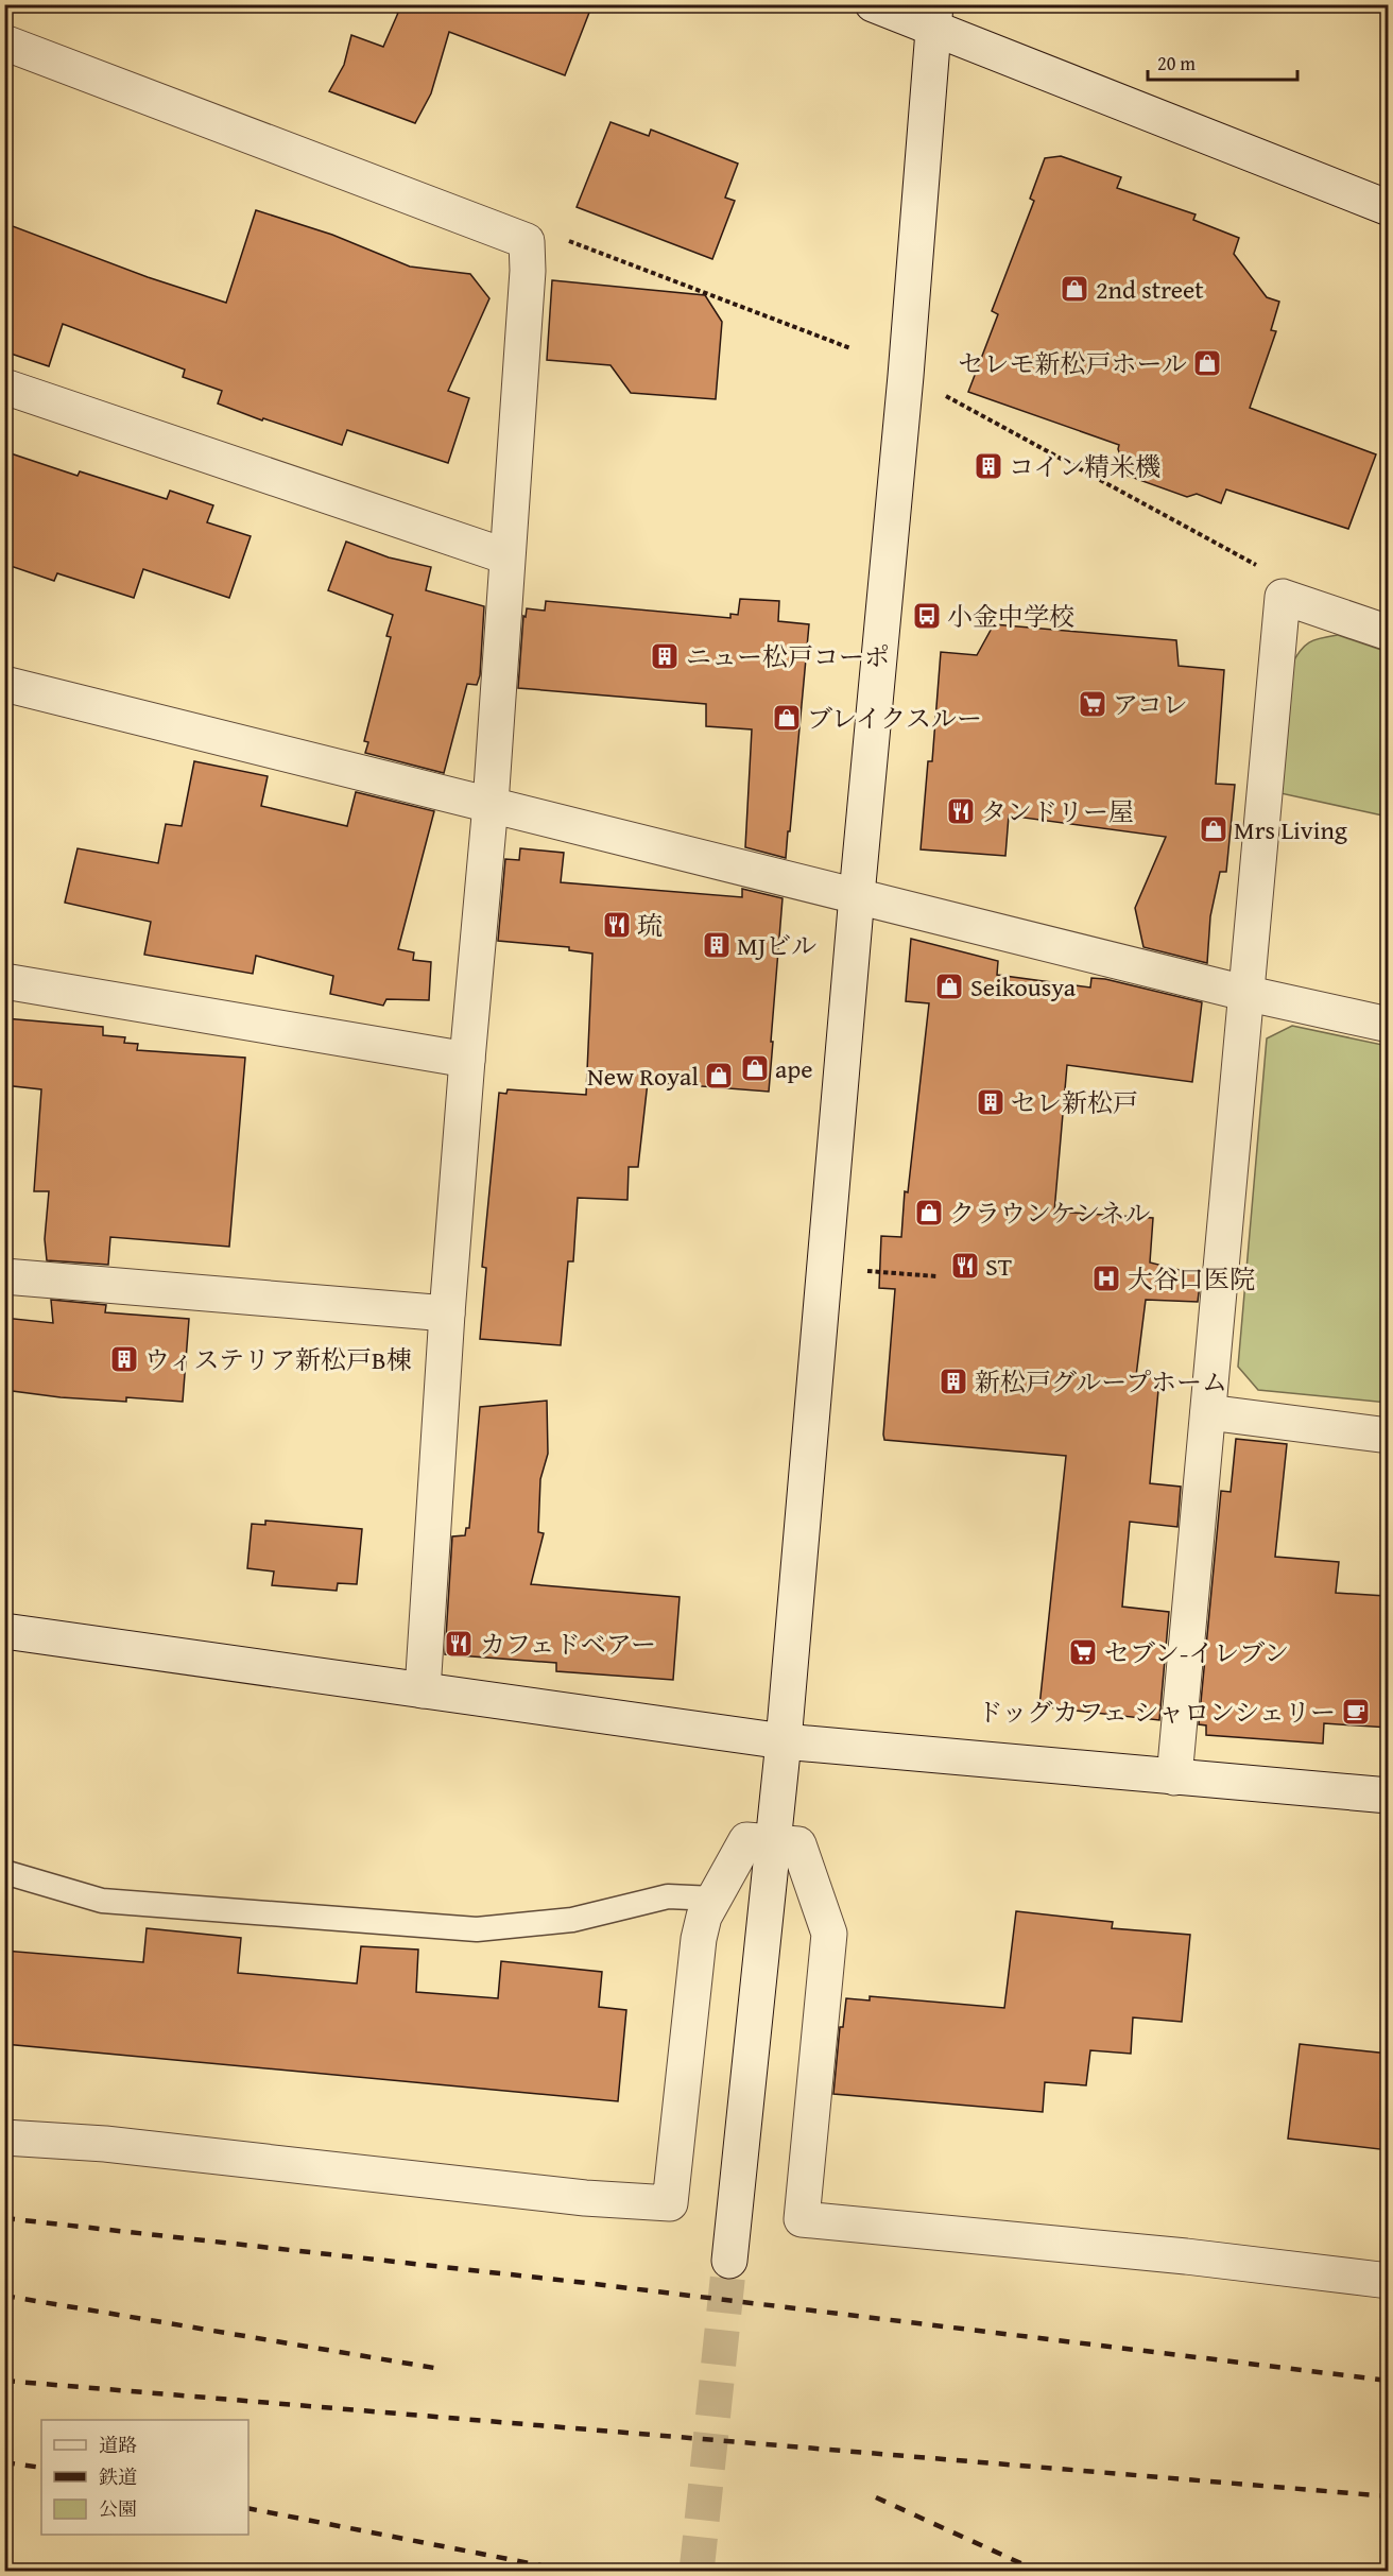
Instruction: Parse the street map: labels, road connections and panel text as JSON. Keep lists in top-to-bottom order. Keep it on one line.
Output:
{"places":{"shop":["2nd street","セレモ新松戸ホール","ブレイクスルー","Mrs Living","Seikousya","ape","New Royal","クラウンケンネル"],"building":["コイン精米機","ニュー松戸コーポ","MJビル","セレ新松戸","ウィステリア新松戸B棟","新松戸グループホーム"],"bus stop":["小金中学校"],"supermarket":["アコレ","セブン-イレブン"],"restaurant":["タンドリー屋","琉","ST","カフェドベアー"],"hospital":["大谷口医院"],"cafe":["ドッグカフェ シャロンシェリー"]},"legend":["道路","鉄道","公園"],"scale_bar":"20 m"}
